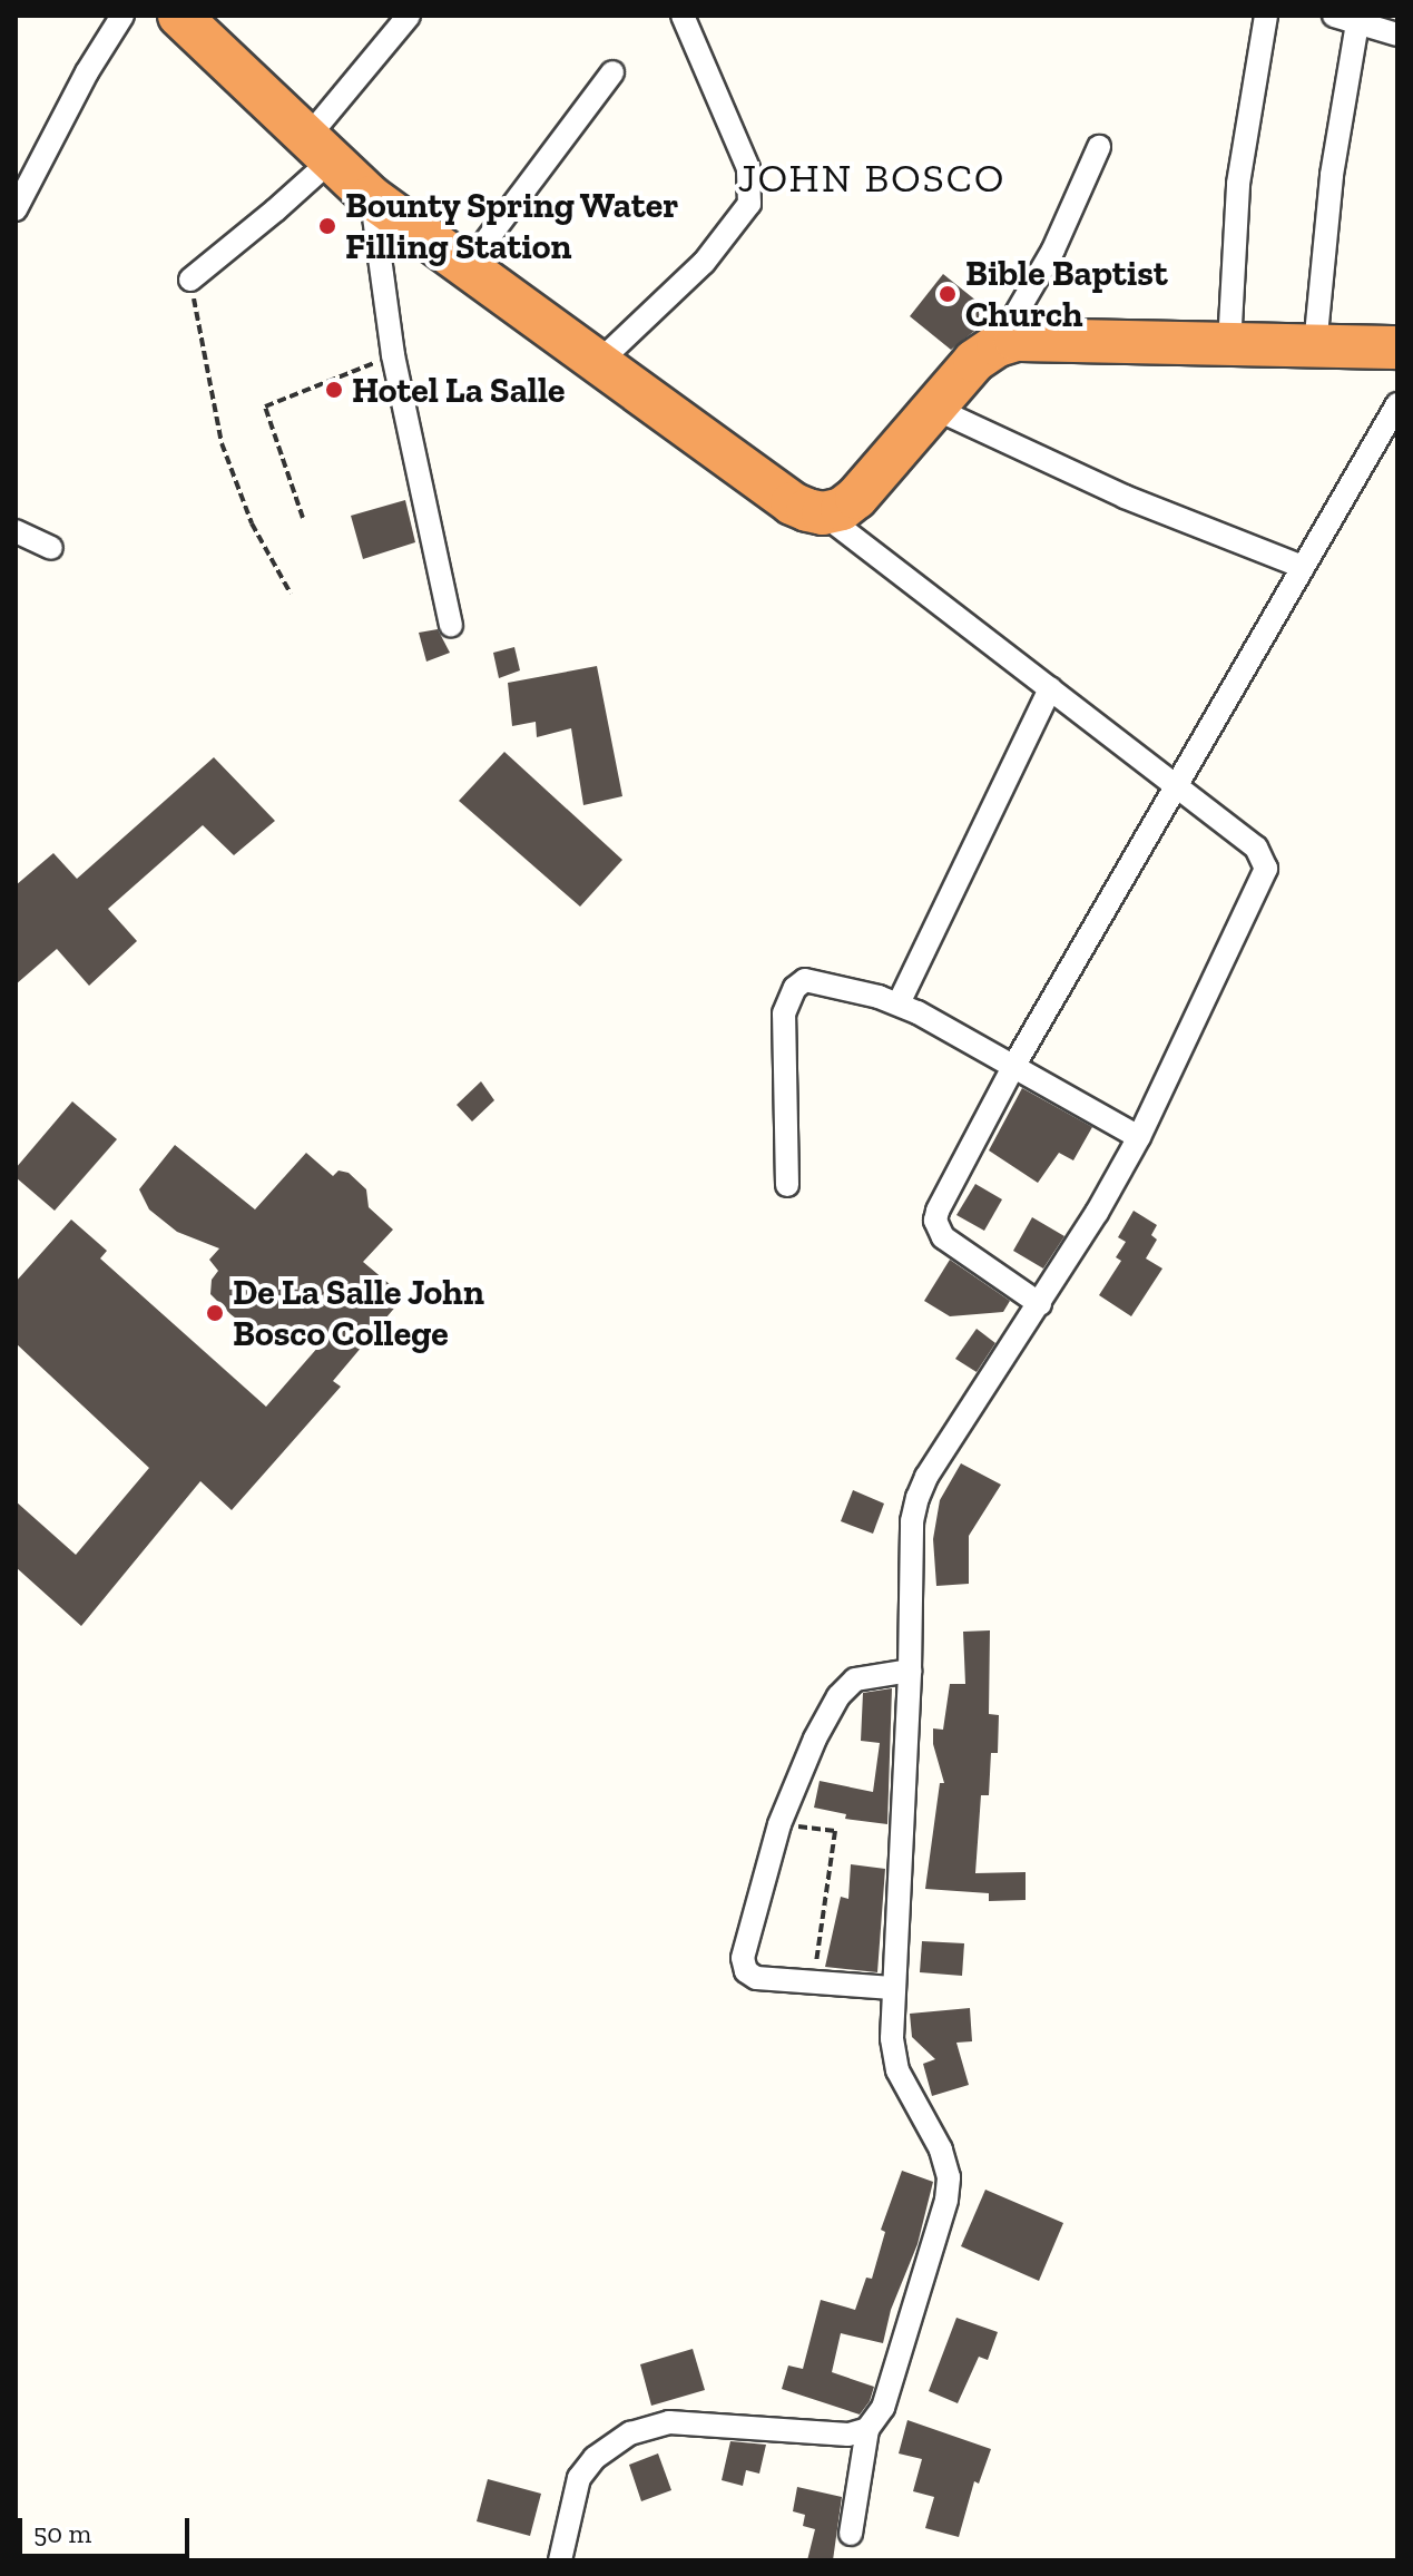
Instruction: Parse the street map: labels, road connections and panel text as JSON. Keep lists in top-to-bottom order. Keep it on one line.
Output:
{"districts":["JOHN BOSCO"],"places":["Bounty Spring Water Filling Station","Bible Baptist Church","Hotel La Salle","De La Salle John Bosco College"],"scale_bar":"50 m"}
